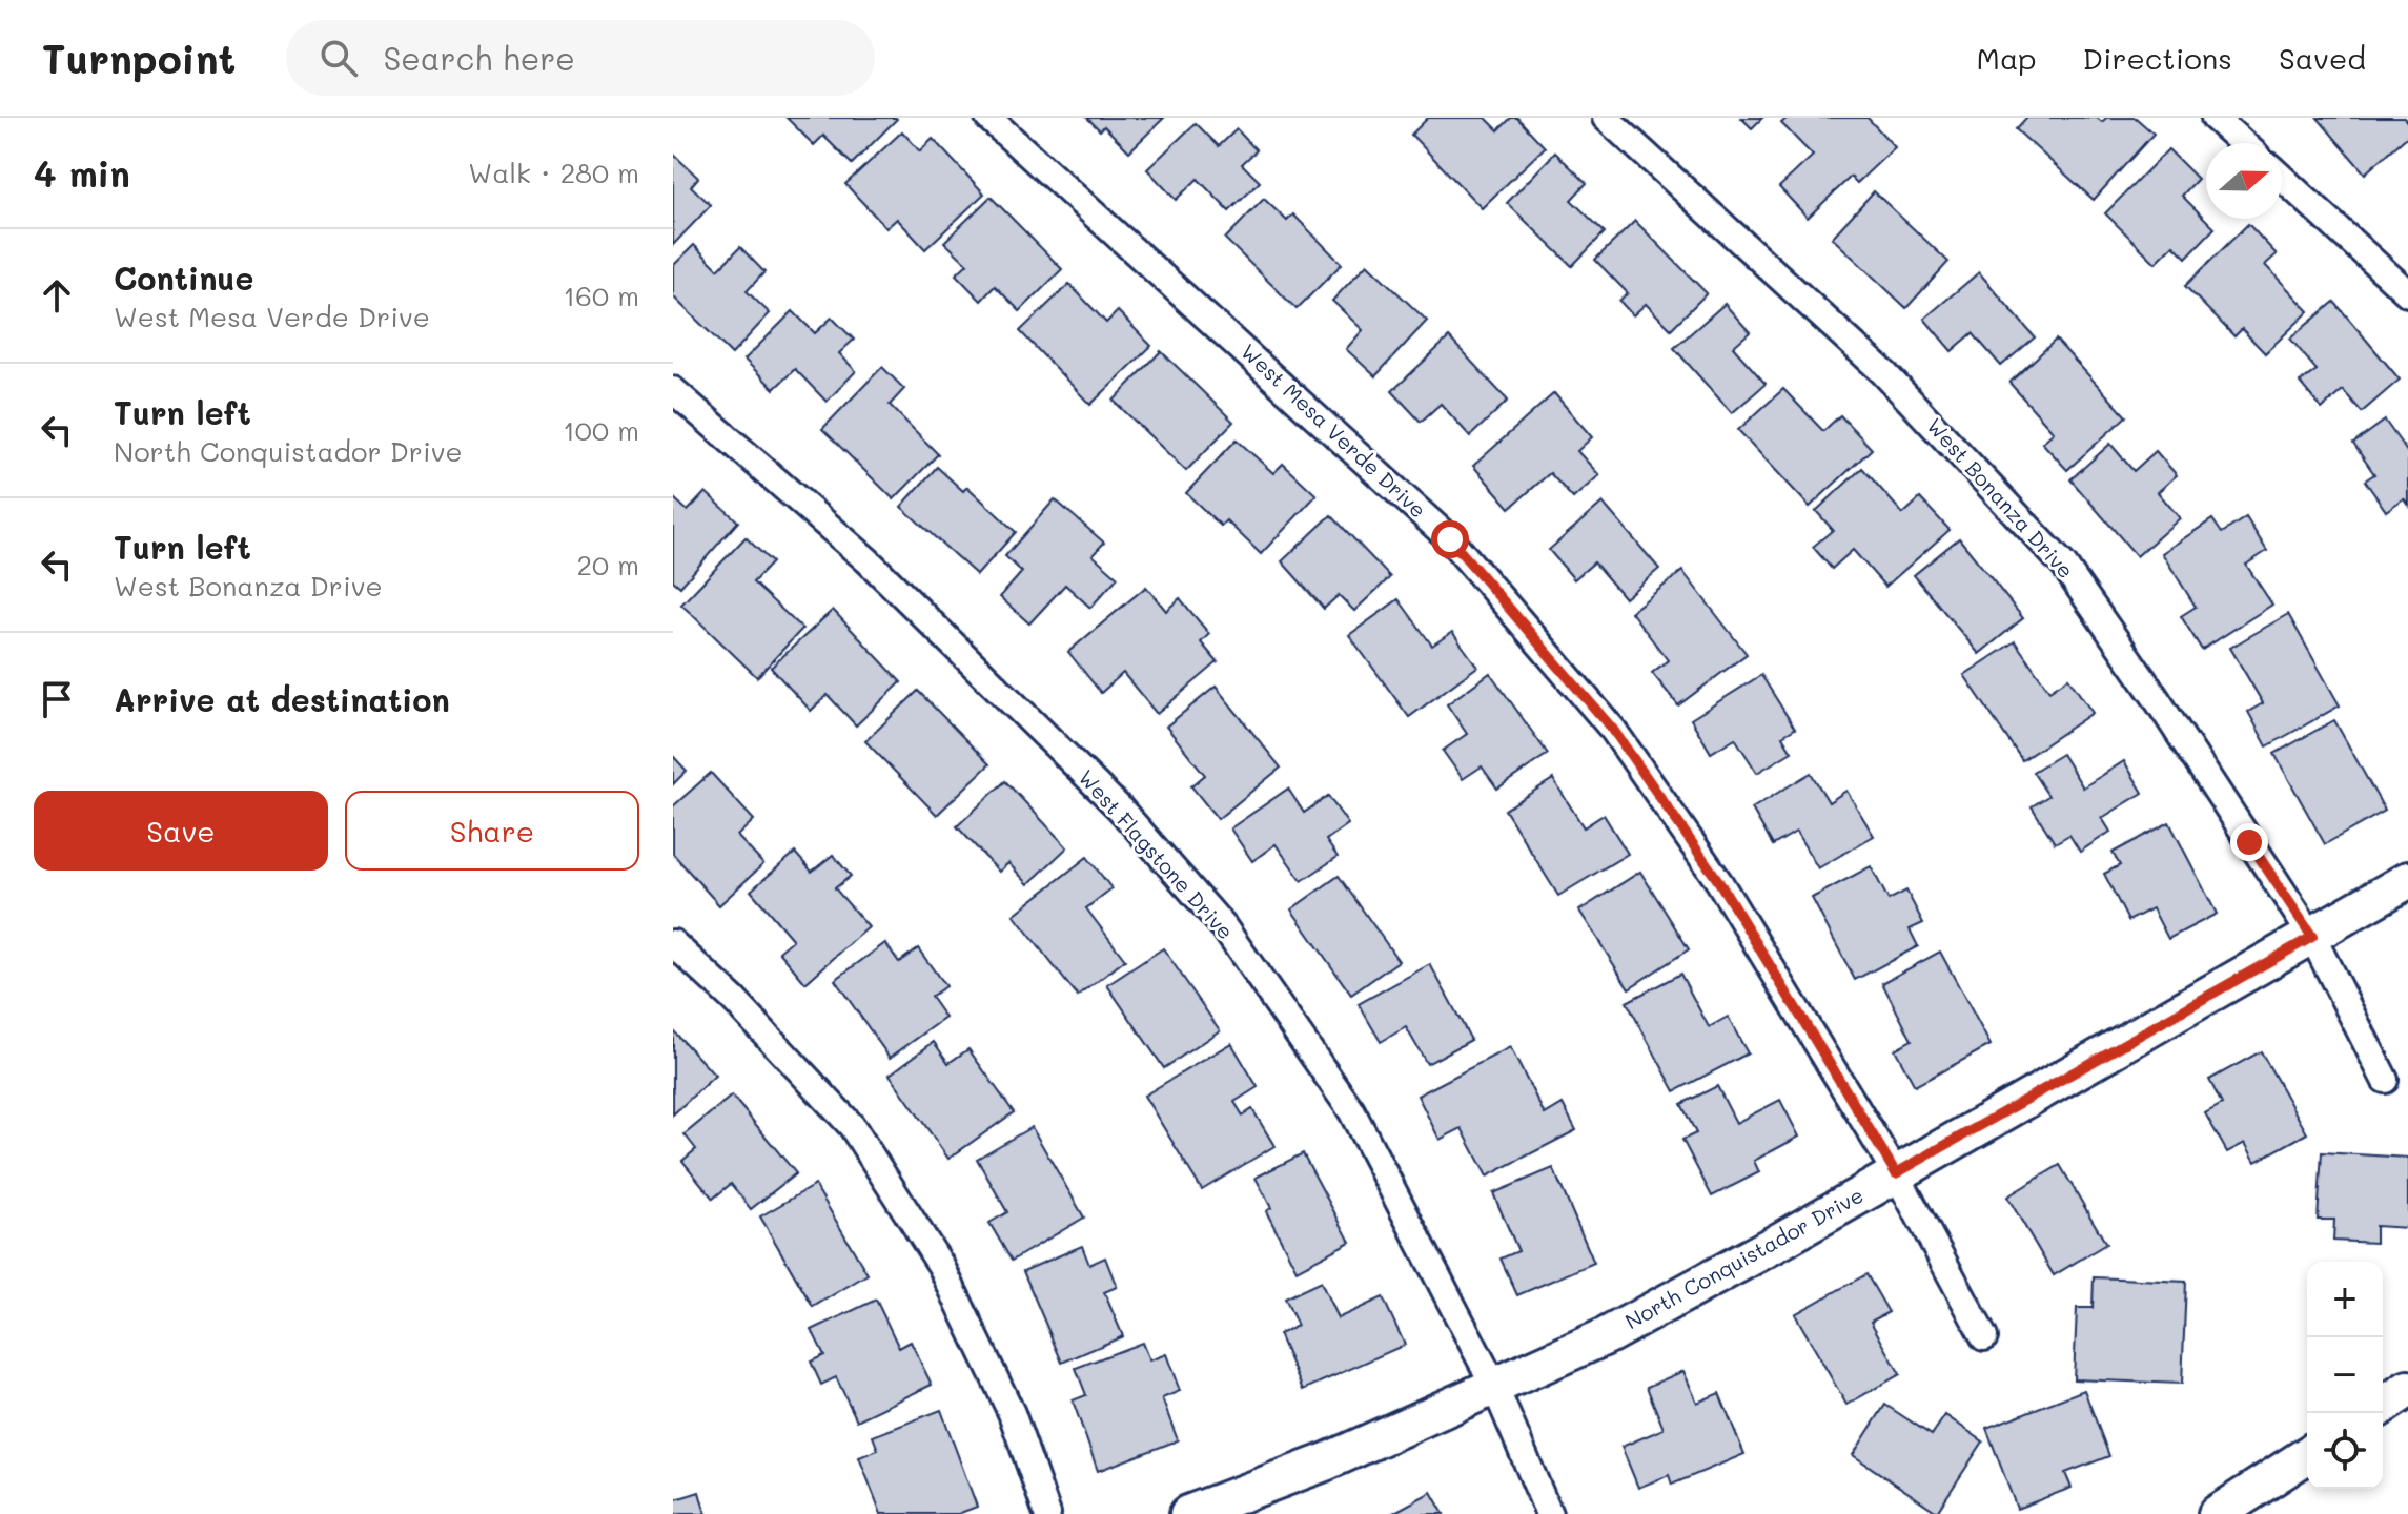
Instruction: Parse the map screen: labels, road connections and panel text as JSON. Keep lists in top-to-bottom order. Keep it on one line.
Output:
{"streets":{"street":["West Mesa Verde Drive","West Bonanza Drive","West Flagstone Drive","North Conquistador Drive"]},"crossings":[["West Mesa Verde Drive","North Conquistador Drive"],["West Bonanza Drive","North Conquistador Drive"],["West Flagstone Drive","North Conquistador Drive"]],"north":"right","page":{"header":"Turnpoint","search":"Search here","nav":["Map","Directions","Saved"],"heading":["4 min","Walk · 280 m"],"list":[["Continue","West Mesa Verde Drive","160 m"],["Turn left","North Conquistador Drive","100 m"],["Turn left","West Bonanza Drive","20 m"],"Arrive at destination"],"buttons":["Save","Share"],"map_buttons":["+","−"]}}
